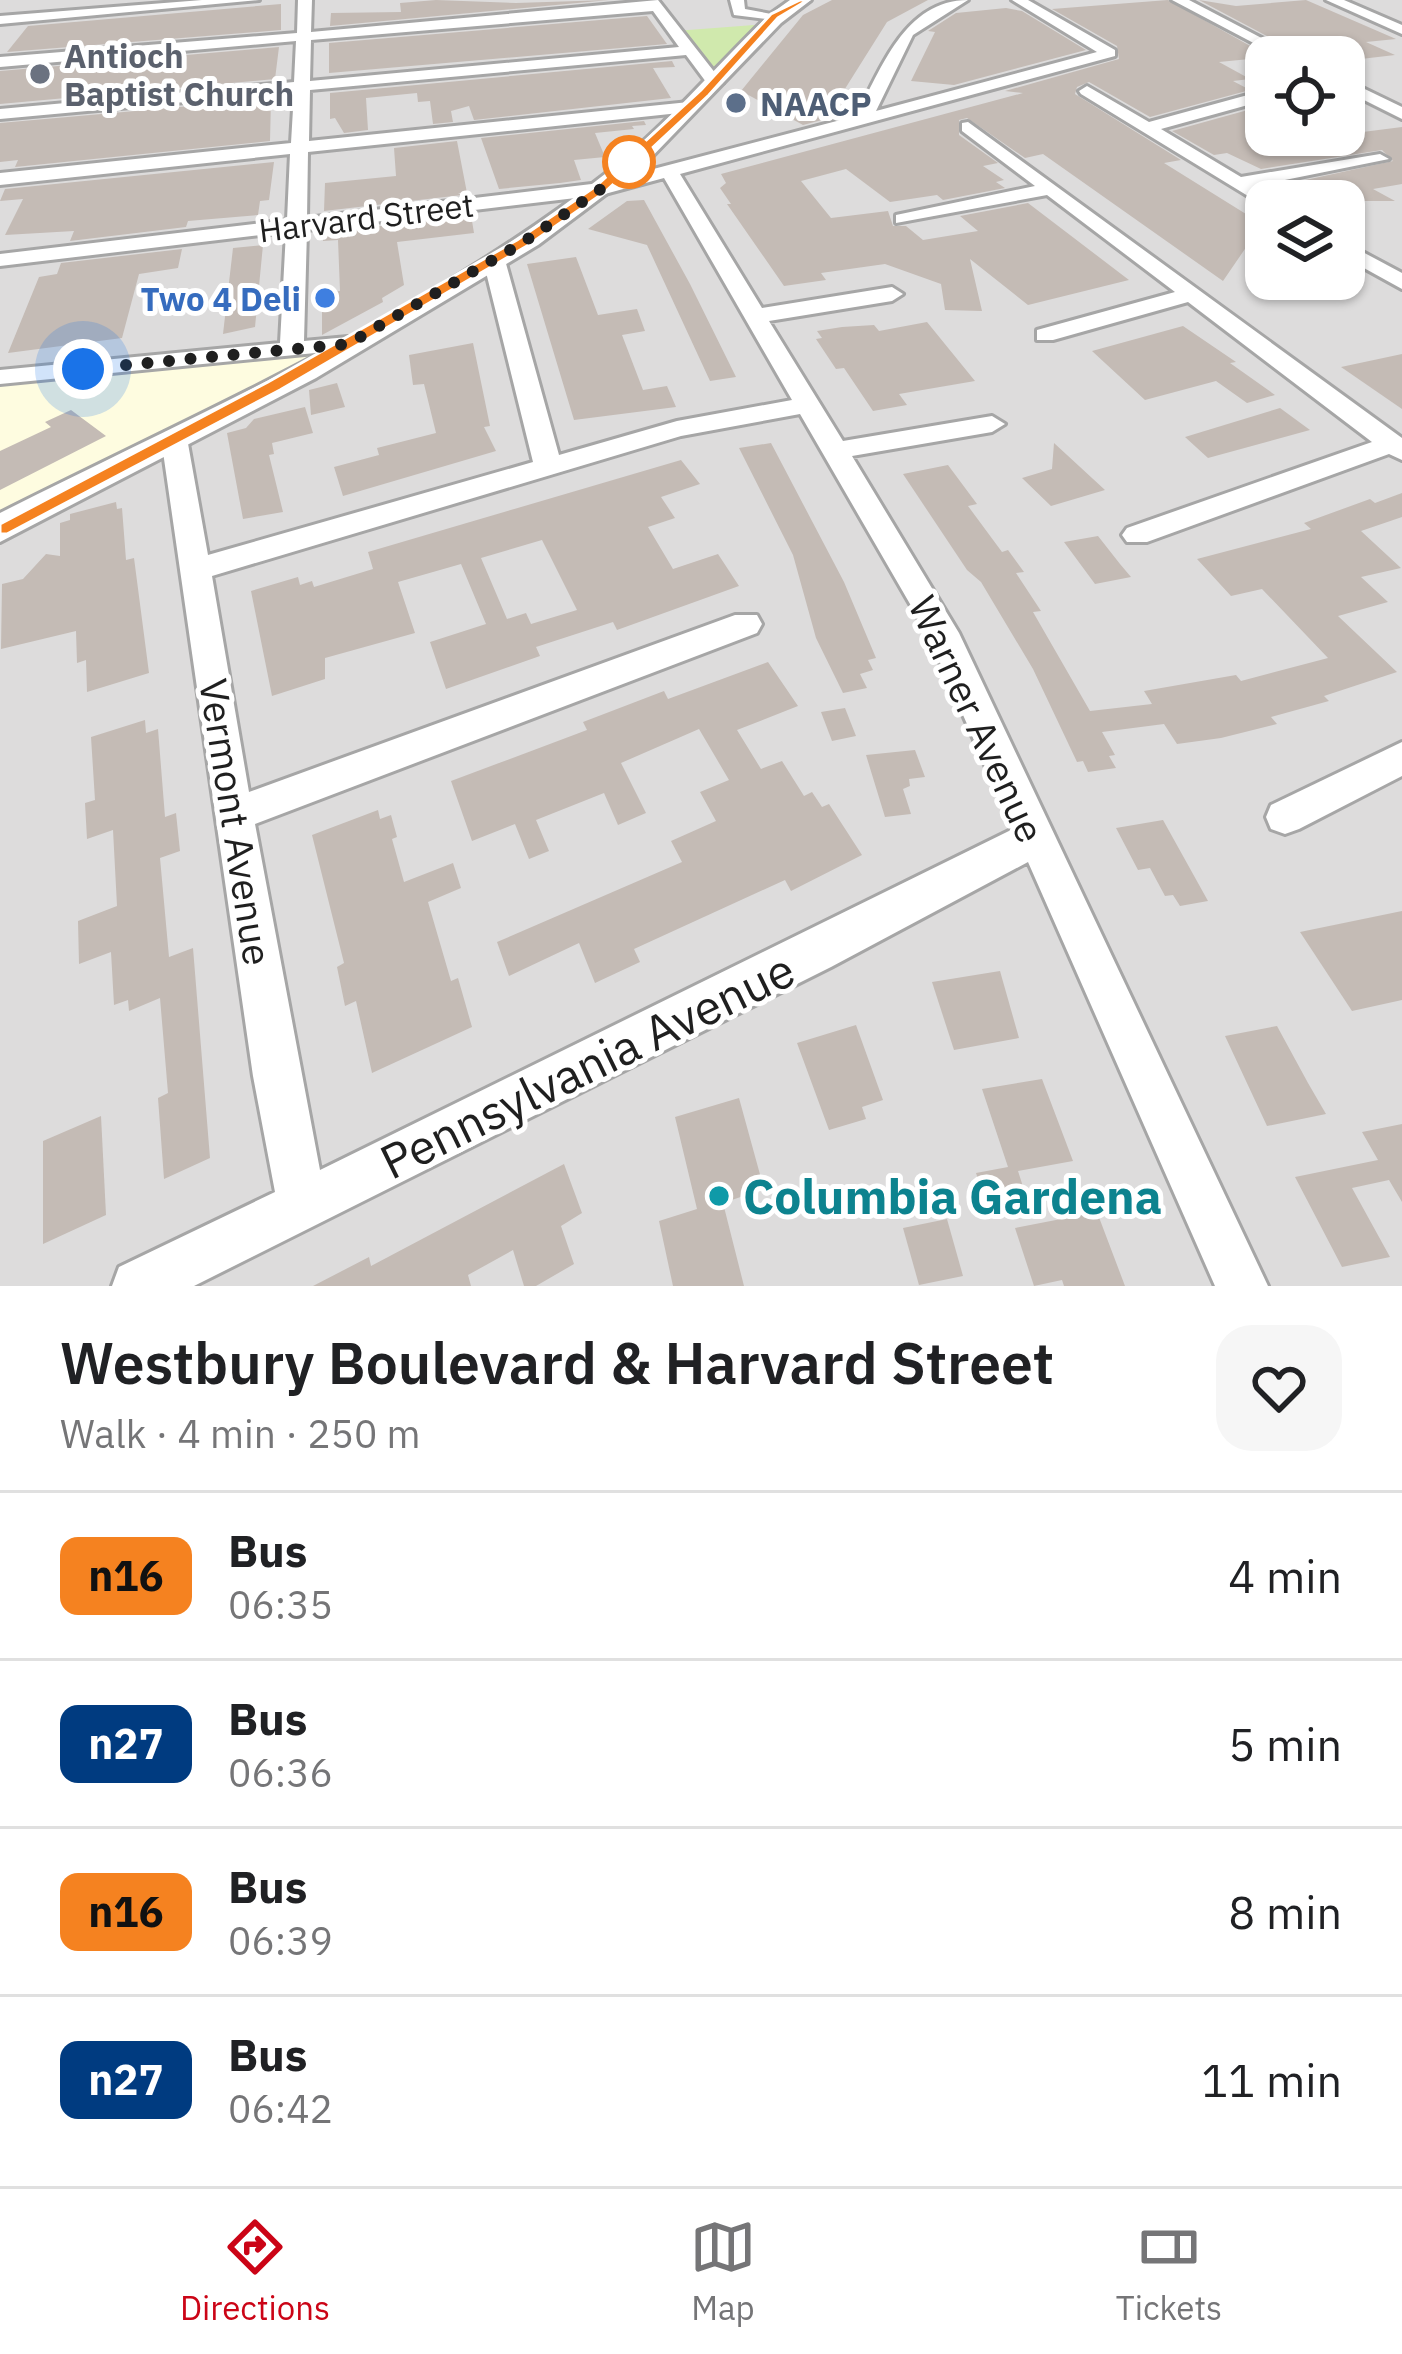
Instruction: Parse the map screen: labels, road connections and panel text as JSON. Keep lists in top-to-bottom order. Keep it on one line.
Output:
{"streets":{"street":["Harvard Street","Warner Avenue","Vermont Avenue","Pennsylvania Avenue"]},"crossings":[["Harvard Street","Warner Avenue"],["Warner Avenue","Pennsylvania Avenue"],["Vermont Avenue","Pennsylvania Avenue"]],"places":["Antioch Baptist Church","NAACP","Two 4 Deli","Columbia Gardena"],"lines":["bus line n16"],"page":{"heading":["Westbury Boulevard & Harvard Street","Walk · 4 min · 250 m"],"list":[{"mark":"n16","name":"Bus","note":"06:35","value":"4 min"},{"mark":"n27","name":"Bus","note":"06:36","value":"5 min"},{"mark":"n16","name":"Bus","note":"06:39","value":"8 min"},{"mark":"n27","name":"Bus","note":"06:42","value":"11 min"}],"tabs":["Directions","Map","Tickets"]}}
